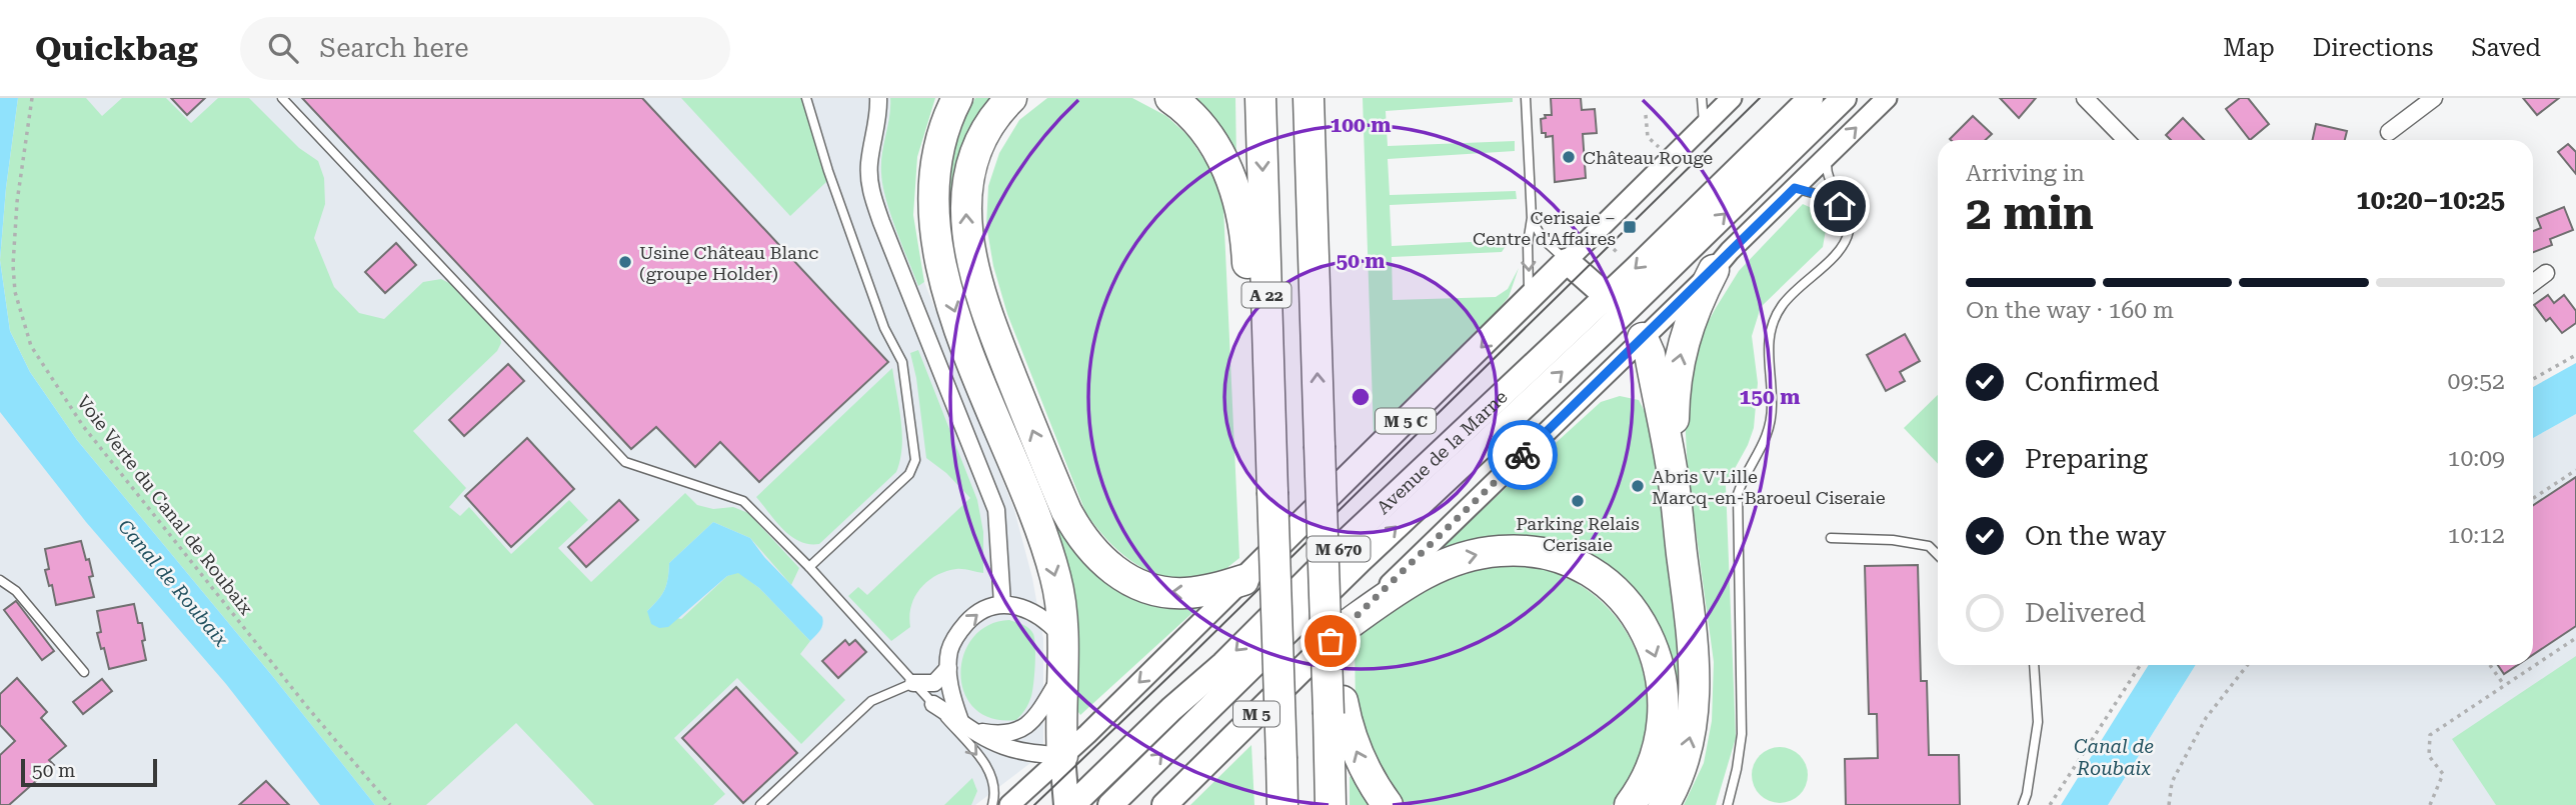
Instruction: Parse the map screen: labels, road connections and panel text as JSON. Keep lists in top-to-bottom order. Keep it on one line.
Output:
{"streets":{"highway":["A 22"],"main road":["M 5 C","Avenue de la Marne","M 670","M 5"],"path":["Voie Verte du Canal de Roubaix"]},"water":["Canal de Roubaix"],"places":{"other":["Château Rouge","Usine Château Blanc (groupe Holder)","Abris V'Lille Marcq-en-Baroeul Ciseraie","Parking Relais Cerisaie"],"transit":["Cerisaie – Centre d'Affaires"]},"scale_bar":"50 m","page":{"header":"Quickbag","search":"Search here","nav":["Map","Directions","Saved"],"heading":["2 min","Arriving in","10:20–10:25"],"bar":"On the way · 160 m","list":[["Confirmed","09:52"],["Preparing","10:09"],["On the way","10:12"],"Delivered"],"scale":"50 m"},"rings":["100 m","50 m","150 m"]}
